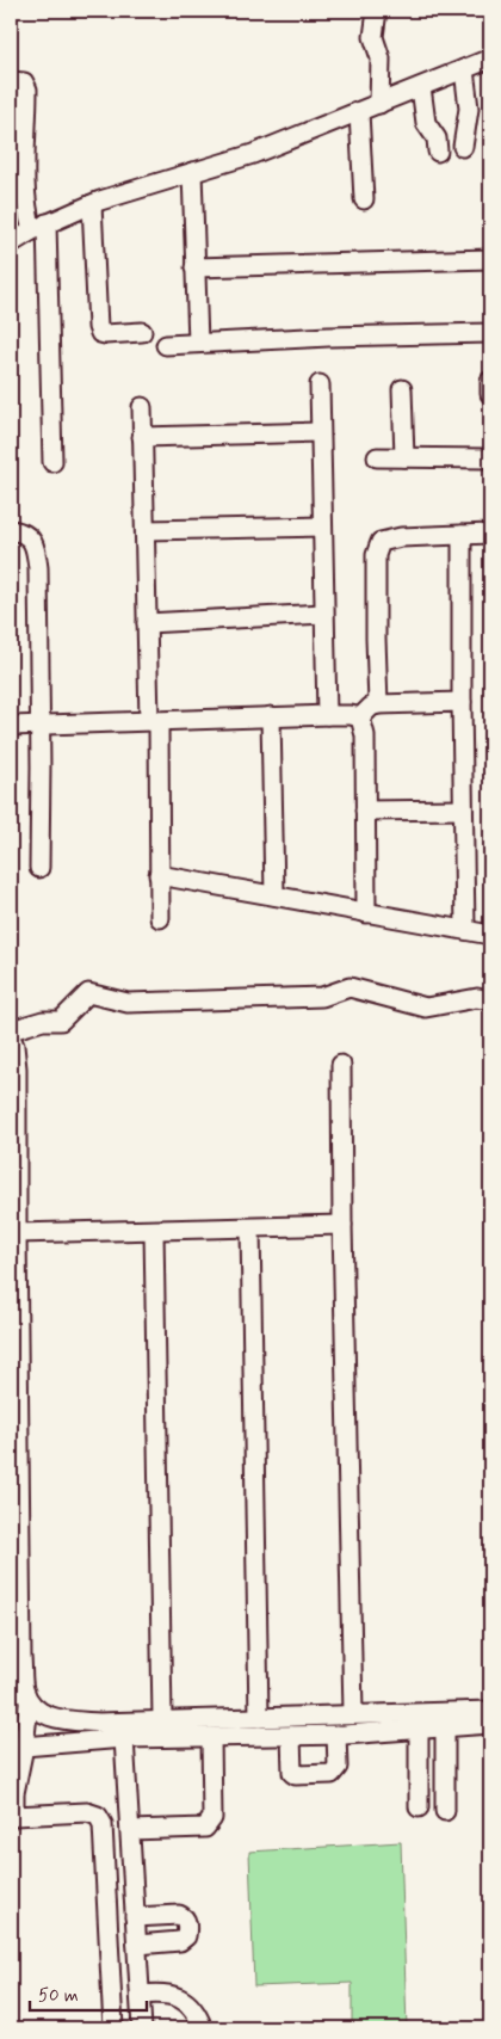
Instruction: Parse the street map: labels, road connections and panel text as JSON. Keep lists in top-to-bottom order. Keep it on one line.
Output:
{"scale_bar":"50 m"}
